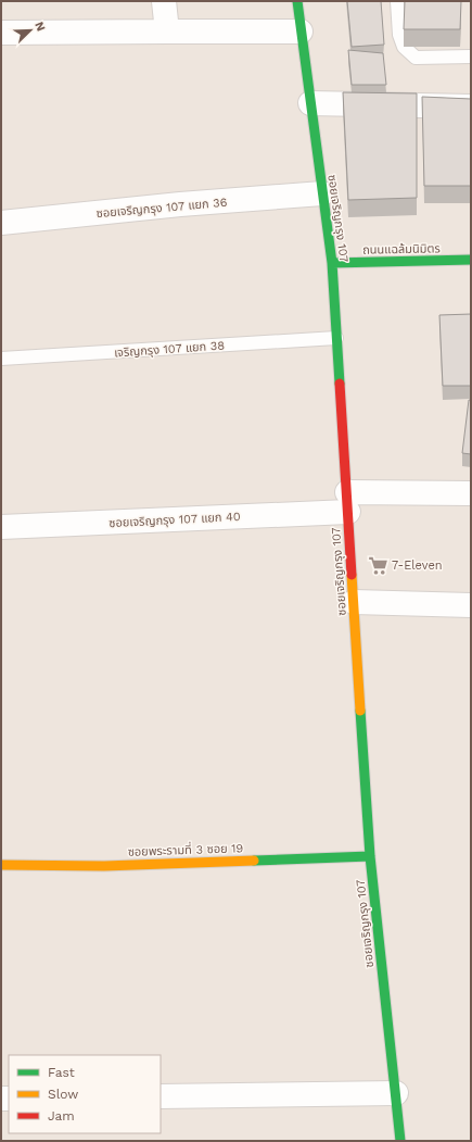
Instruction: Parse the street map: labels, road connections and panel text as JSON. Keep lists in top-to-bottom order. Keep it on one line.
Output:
{"streets":{"street":["ซอยเจริญกรุง 107 แยก 36","ซอยเจริญกรุง 107","ถนนแฉล้มนิมิตร","ซอยเจริญกรุง 107 แยก 40","ซอยพระรามที่ 3 ซอย 19"],"lane":["เจริญกรุง 107 แยก 38"]},"crossings":[["ซอยเจริญกรุง 107 แยก 36","ซอยเจริญกรุง 107"],["ซอยเจริญกรุง 107","ถนนแฉล้มนิมิตร"],["ซอยเจริญกรุง 107","เจริญกรุง 107 แยก 38"],["ซอยเจริญกรุง 107","ซอยเจริญกรุง 107 แยก 40"],["ซอยเจริญกรุง 107","ซอยพระรามที่ 3 ซอย 19"]],"places":{"supermarket":["7-Eleven"]},"legend":["Fast","Slow","Jam"],"north":"top right"}
